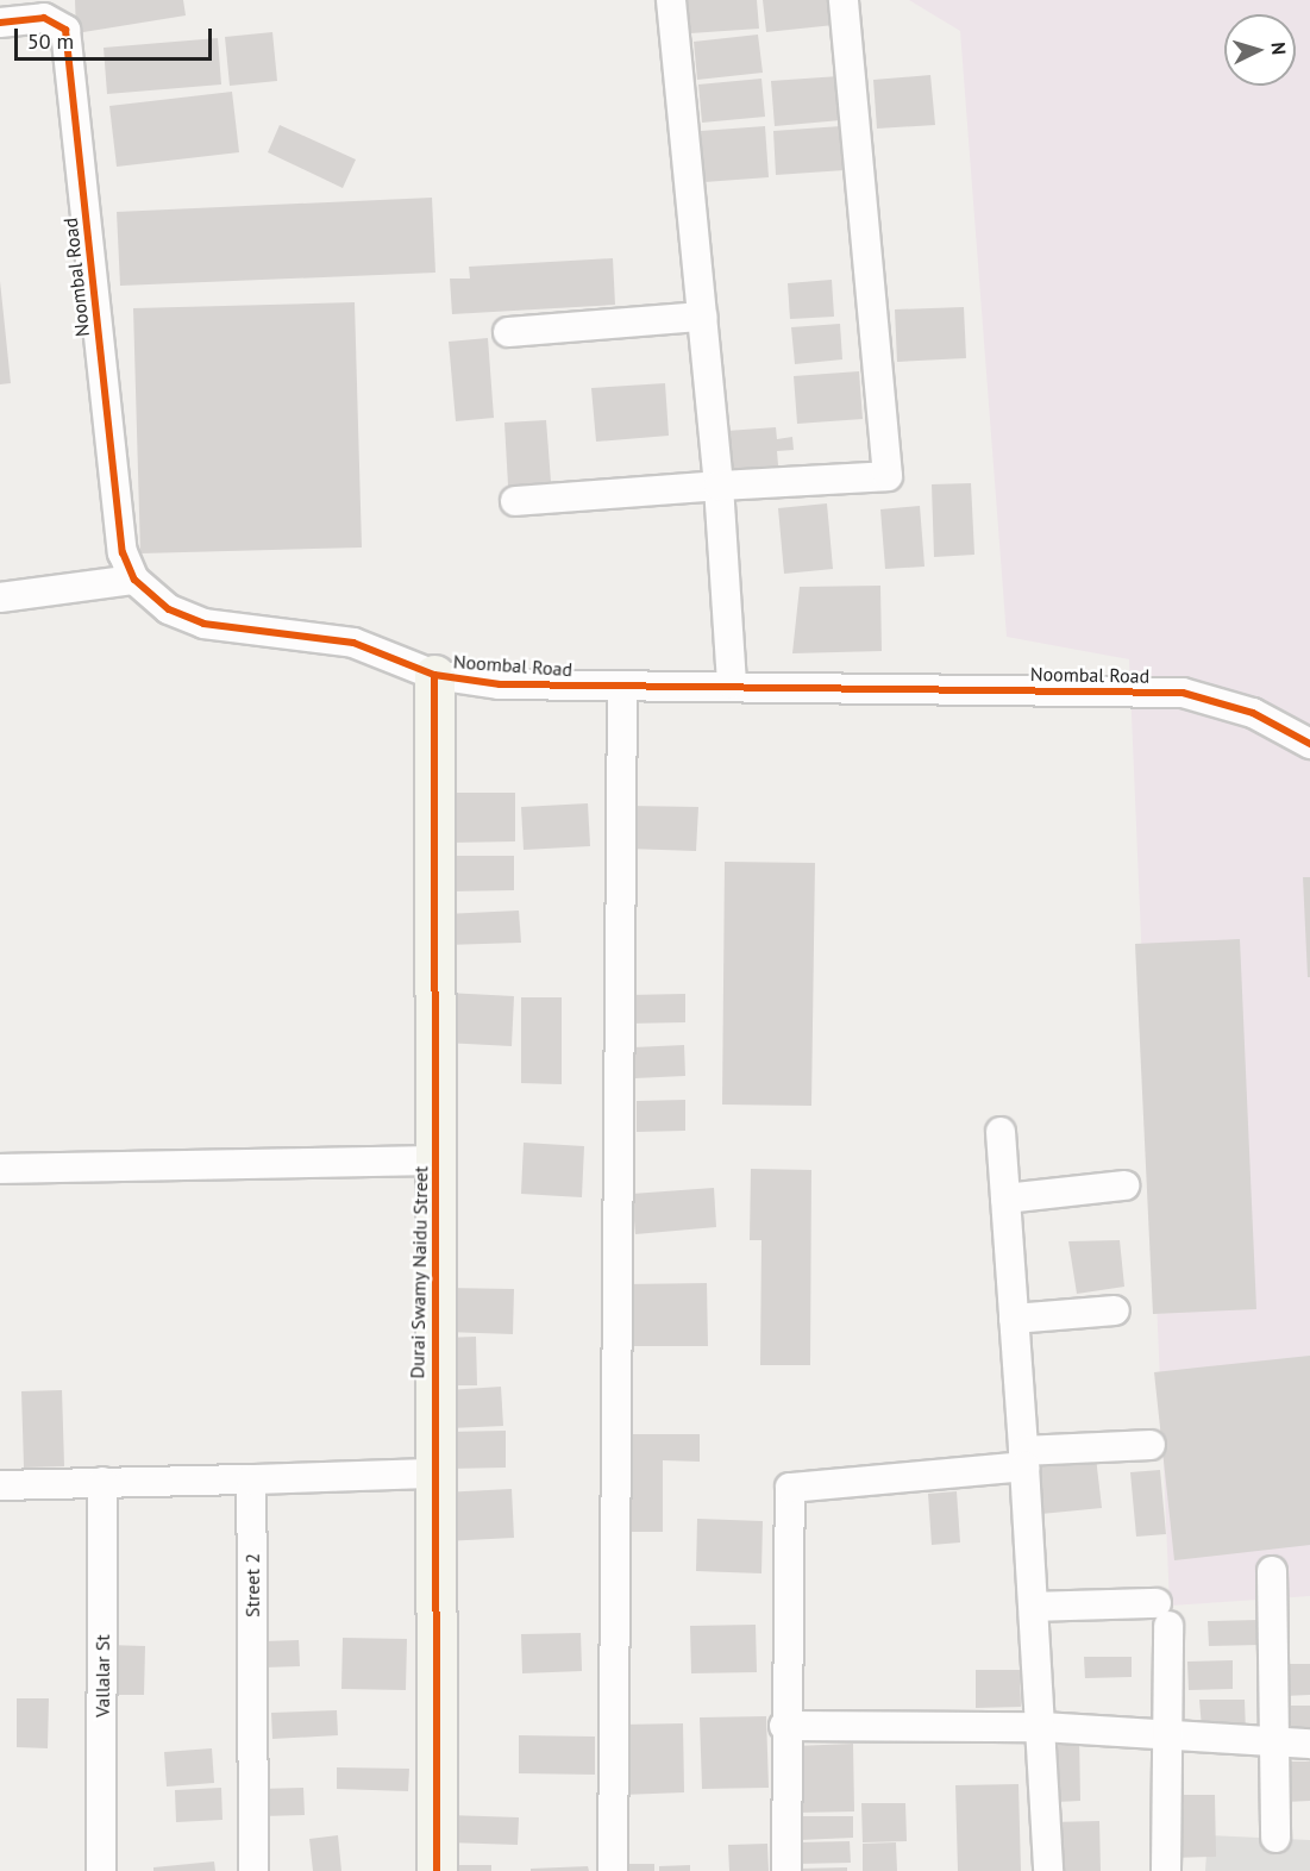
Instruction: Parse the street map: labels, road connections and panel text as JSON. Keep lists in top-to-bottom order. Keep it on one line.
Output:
{"streets":{"street":["Noombal Road","Durai Swamy Naidu Street","Street 2","Vallalar St"]},"crossings":[["Noombal Road","Durai Swamy Naidu Street"]],"scale_bar":"50 m","north":"right"}
